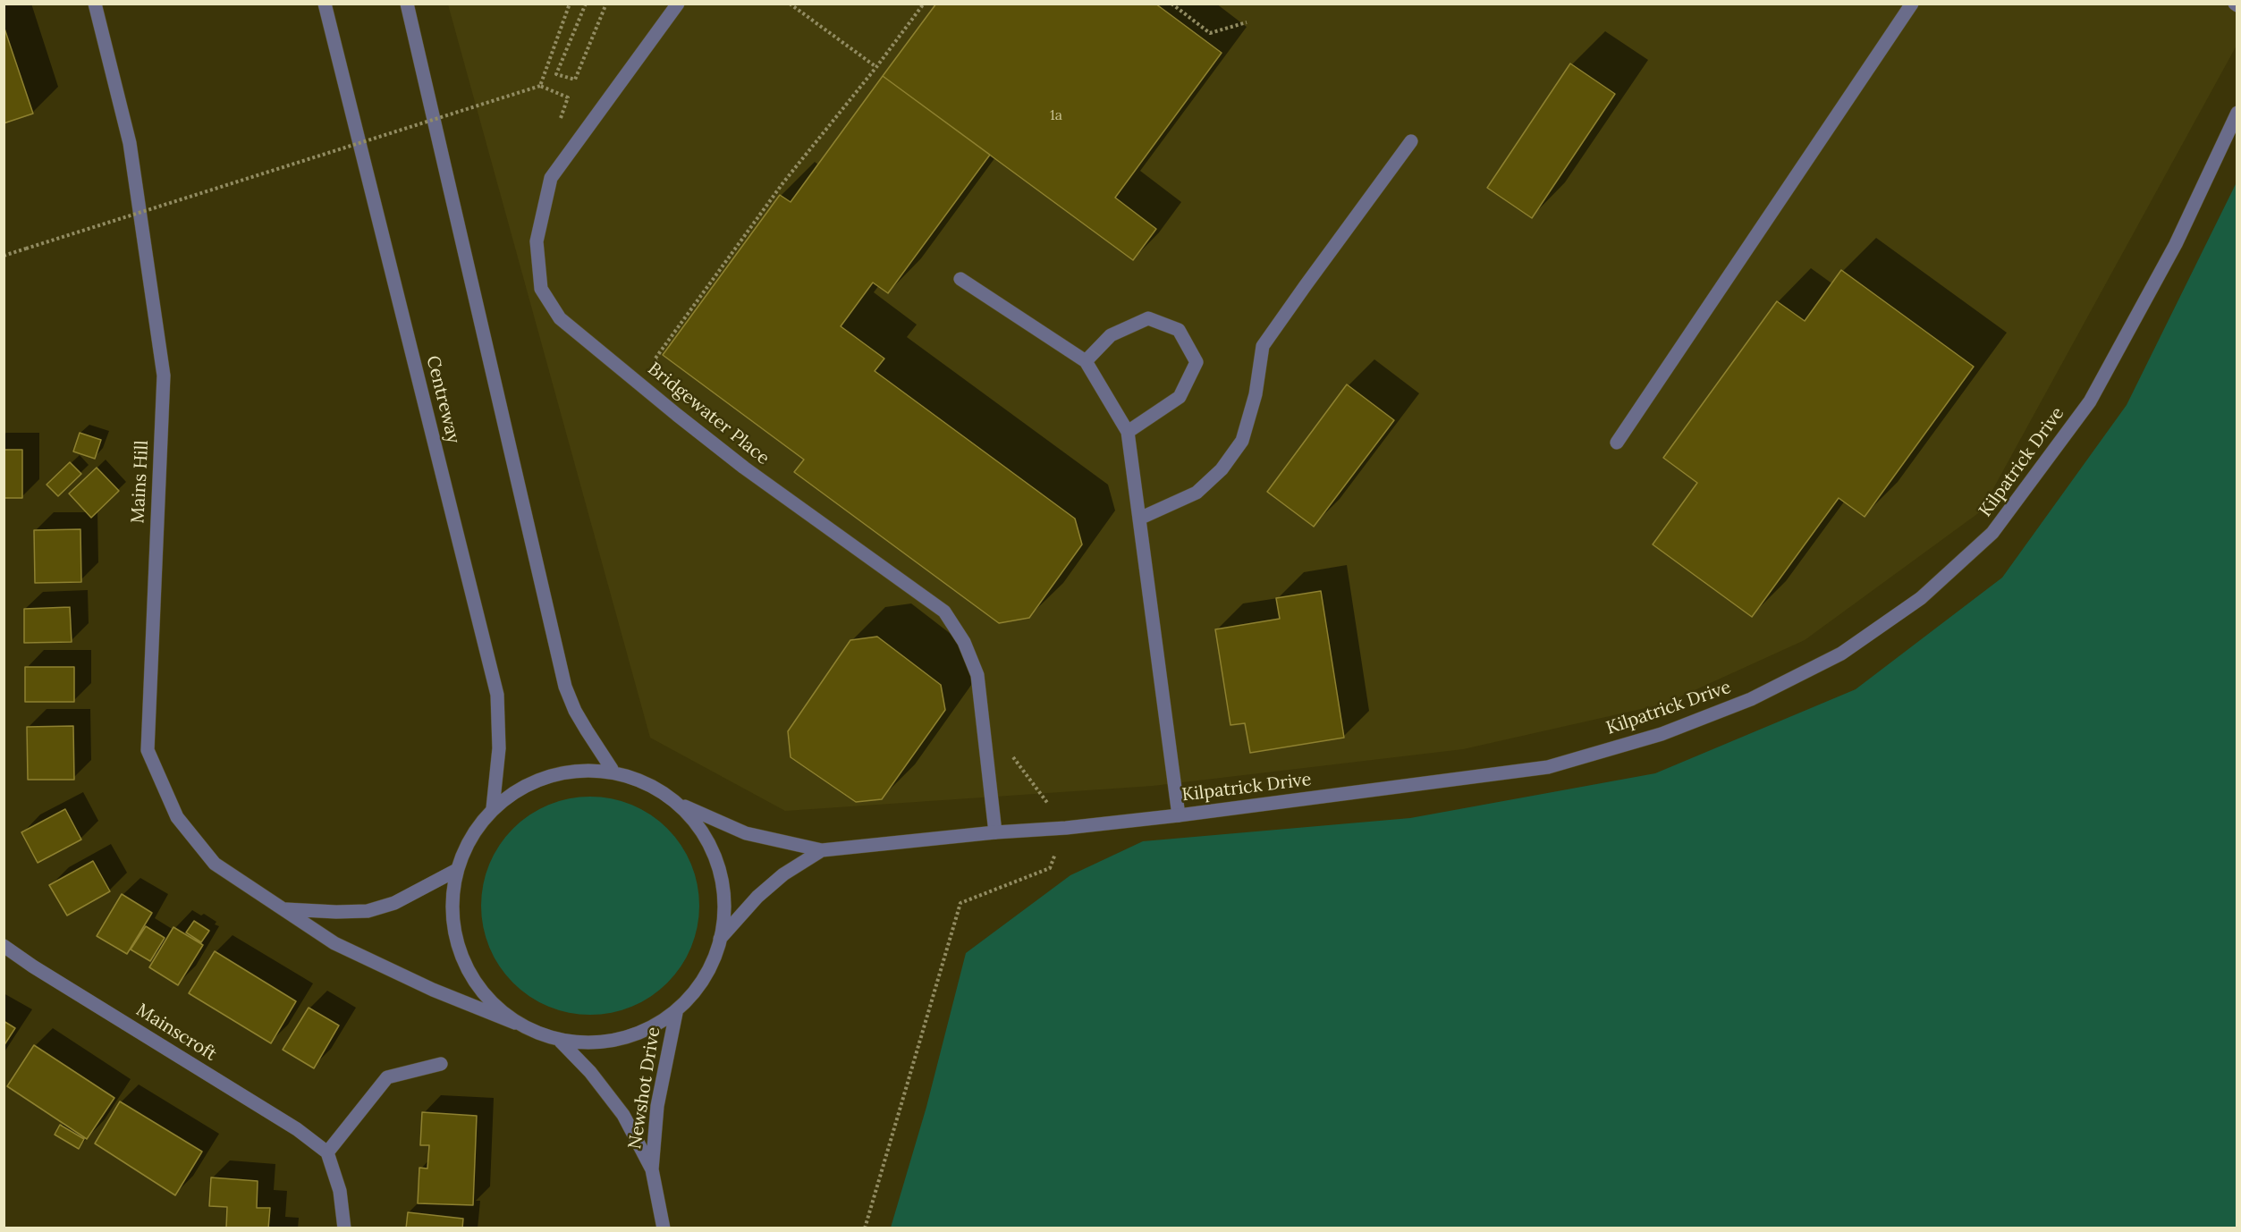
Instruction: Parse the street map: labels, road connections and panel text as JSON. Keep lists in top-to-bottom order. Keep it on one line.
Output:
{"streets":{"street":["Centreway","Bridgewater Place","Kilpatrick Drive","Mains Hill","Mainscroft","Newshot Drive"]},"crossings":[["Bridgewater Place","Kilpatrick Drive"]],"house_numbers":["1a"]}
